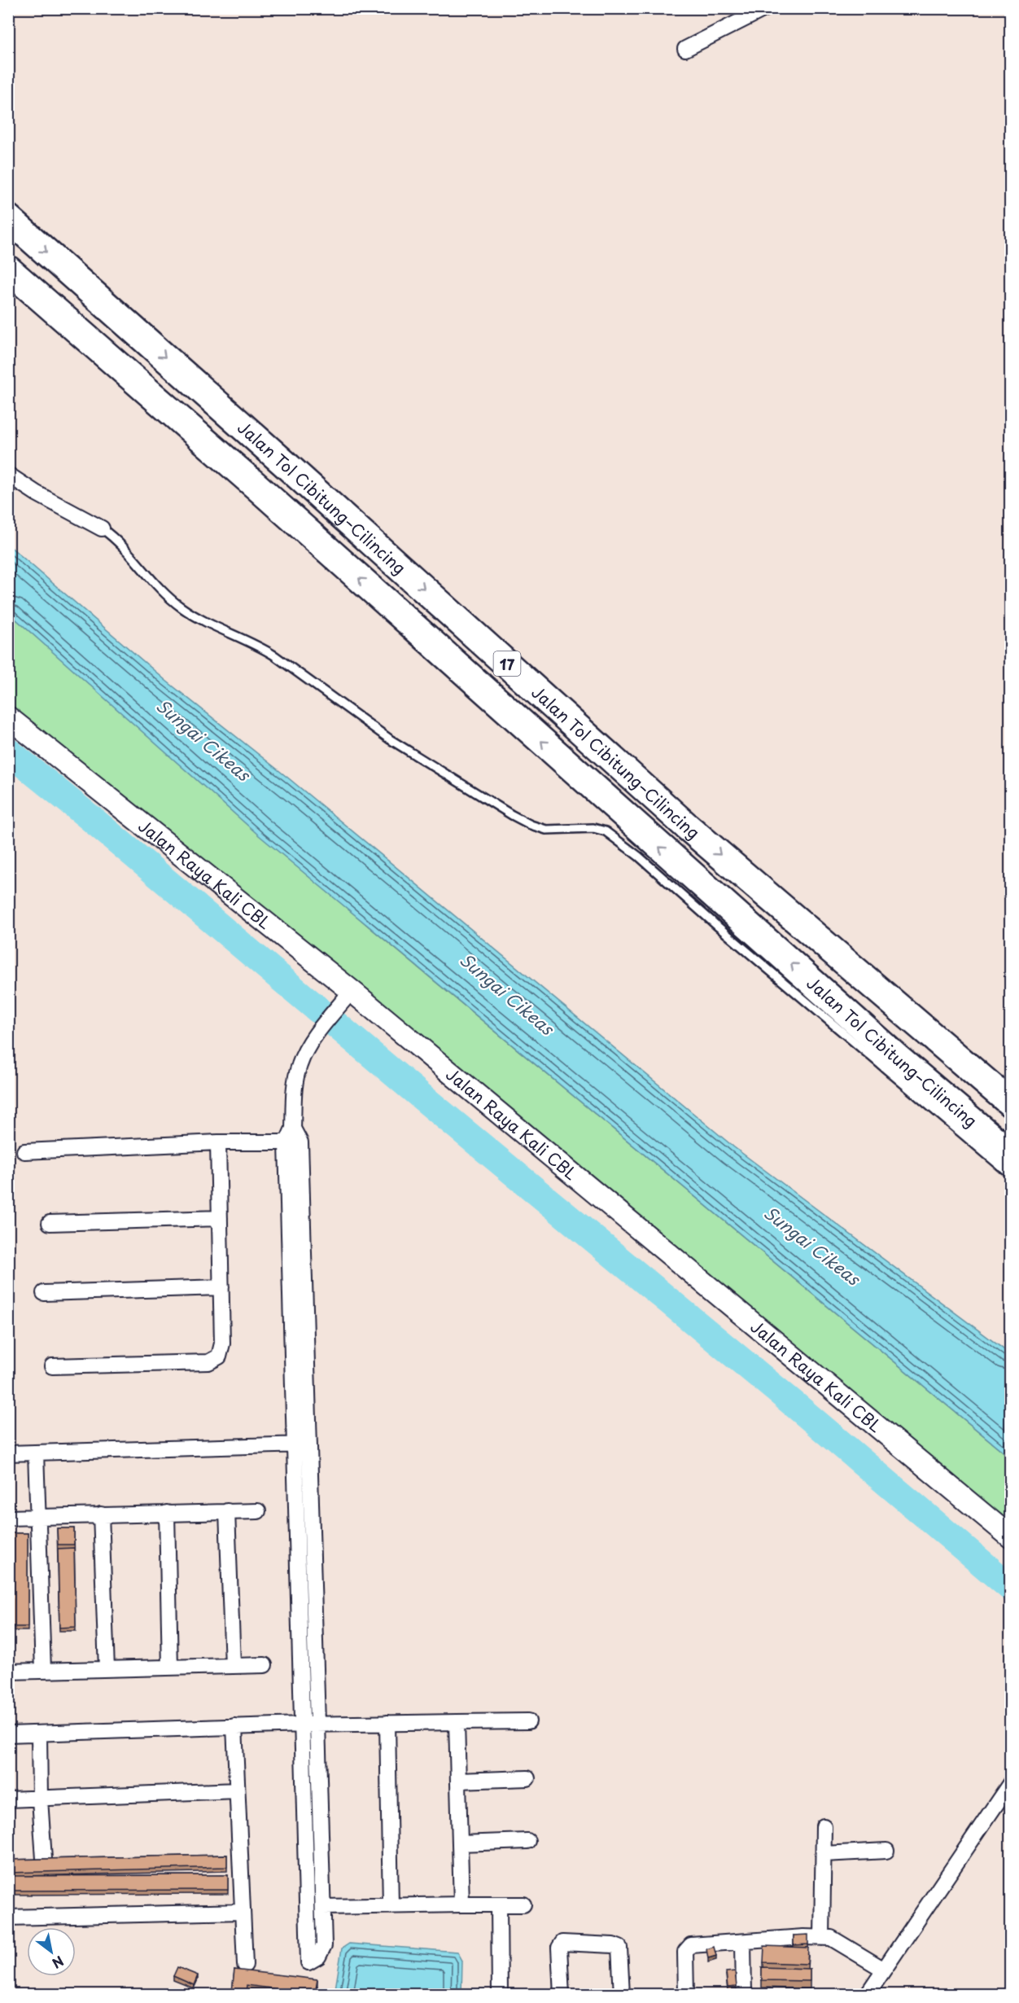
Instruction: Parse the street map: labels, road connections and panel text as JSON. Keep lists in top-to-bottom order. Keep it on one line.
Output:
{"streets":{"highway":["Jalan Tol Cibitung–Cilincing","17"],"main road":["Jalan Raya Kali CBL"]},"water":["Sungai Cikeas"],"north":"bottom right"}
